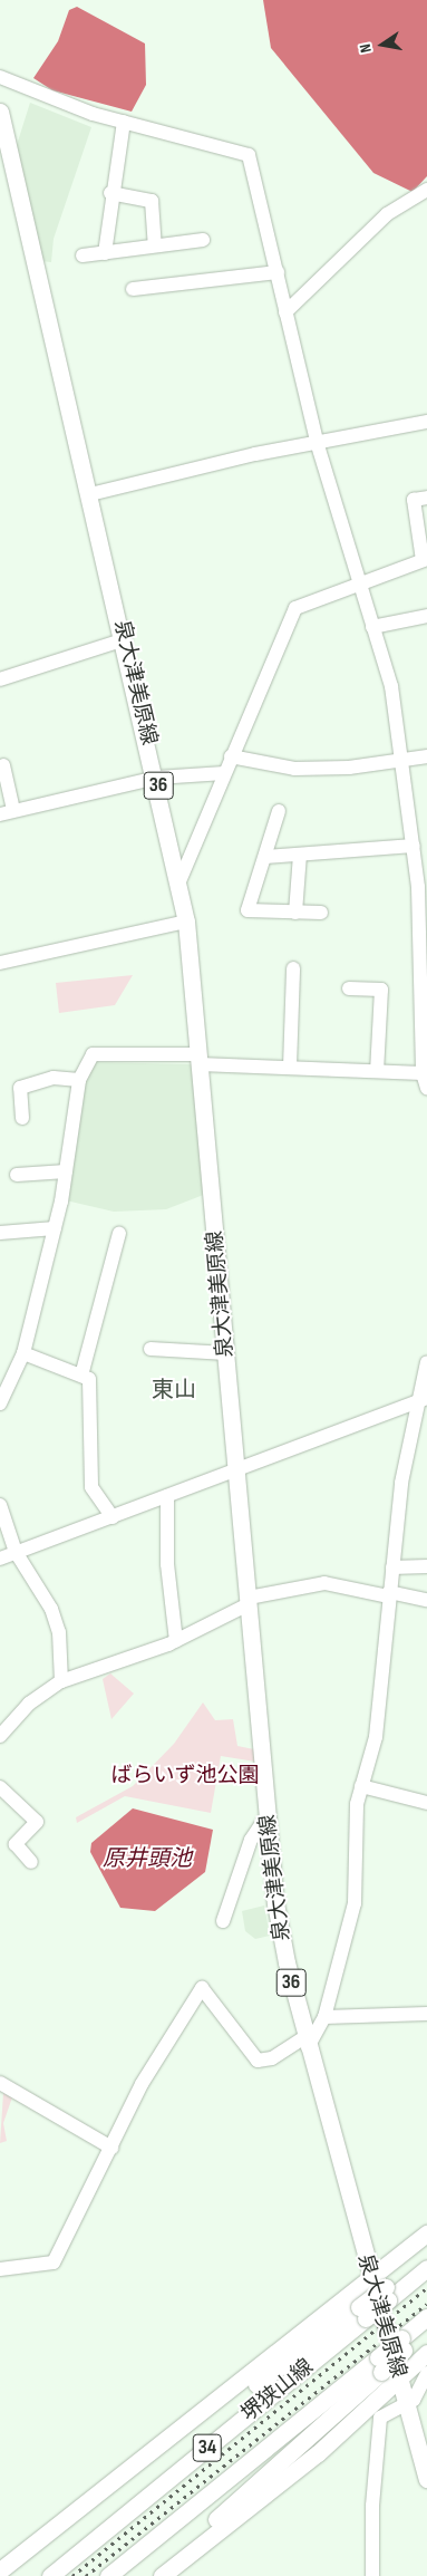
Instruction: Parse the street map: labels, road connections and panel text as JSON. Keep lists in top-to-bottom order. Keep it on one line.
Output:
{"streets":{"main road":["泉大津美原線","36","堺狭山線","34"]},"districts":["東山"],"water":["原井頭池"],"parks":["ばらいず池公園"],"north":"left"}
